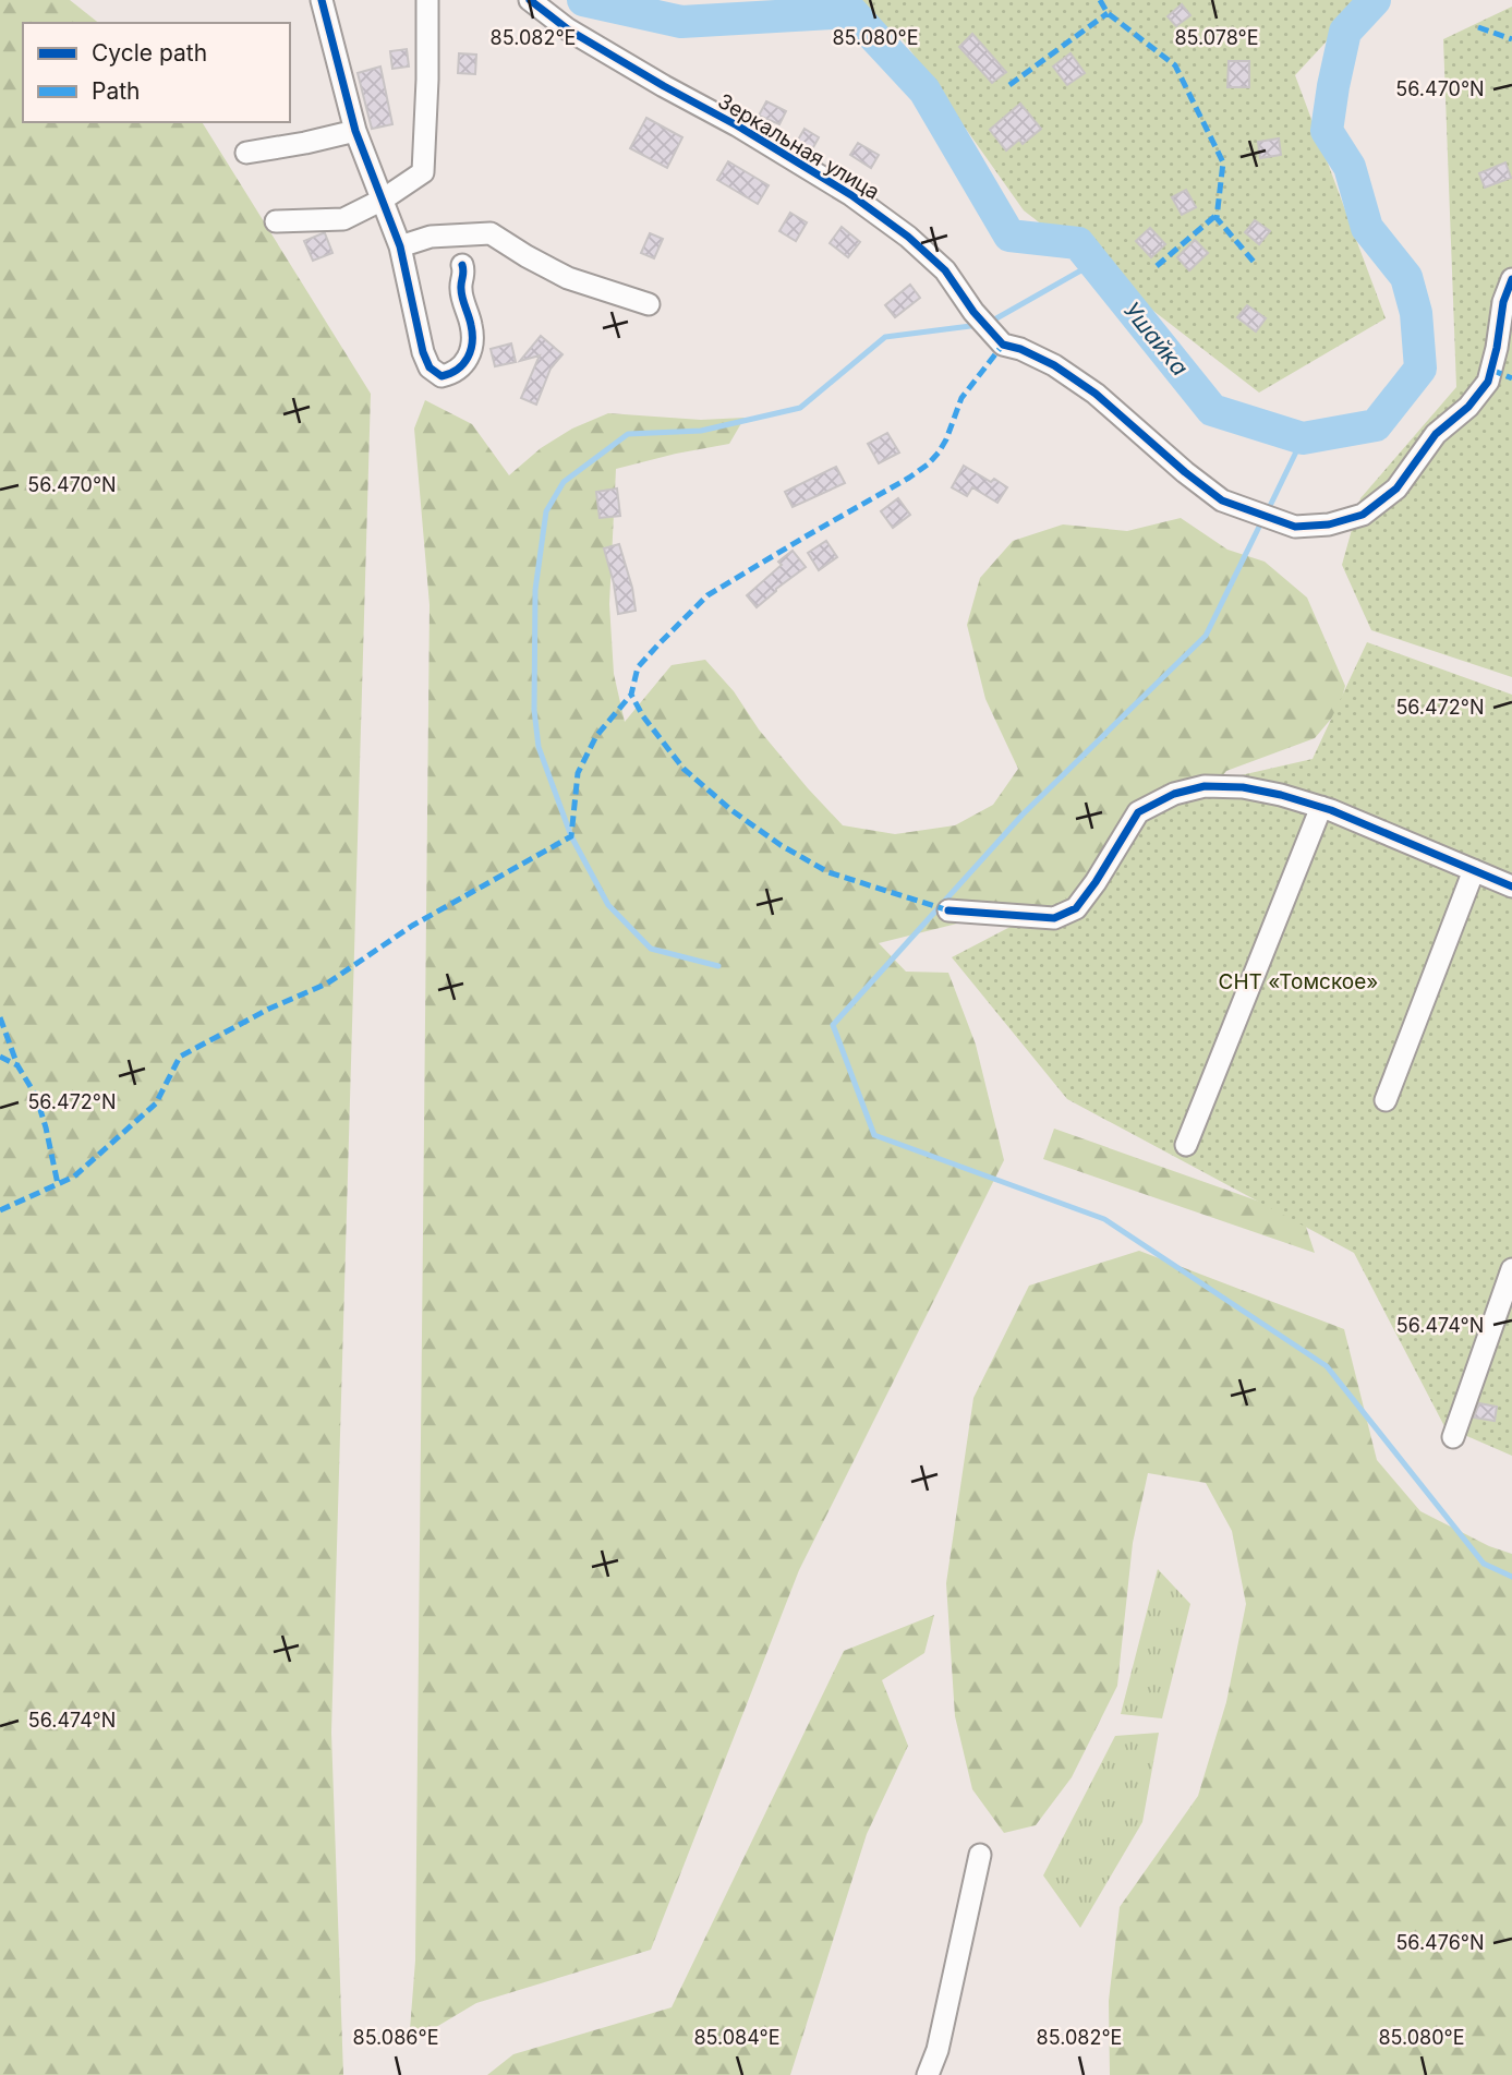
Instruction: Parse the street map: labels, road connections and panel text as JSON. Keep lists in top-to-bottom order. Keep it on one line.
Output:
{"streets":{"street":["Зеркальная улица"]},"water":["Ушайка"],"parks":["СНТ «Томское»"],"legend":["Cycle path","Path"],"coordinates":["85.082°E","85.080°E","85.078°E","56.470°N","56.472°N","56.474°N","56.476°N","85.086°E","85.084°E"]}
